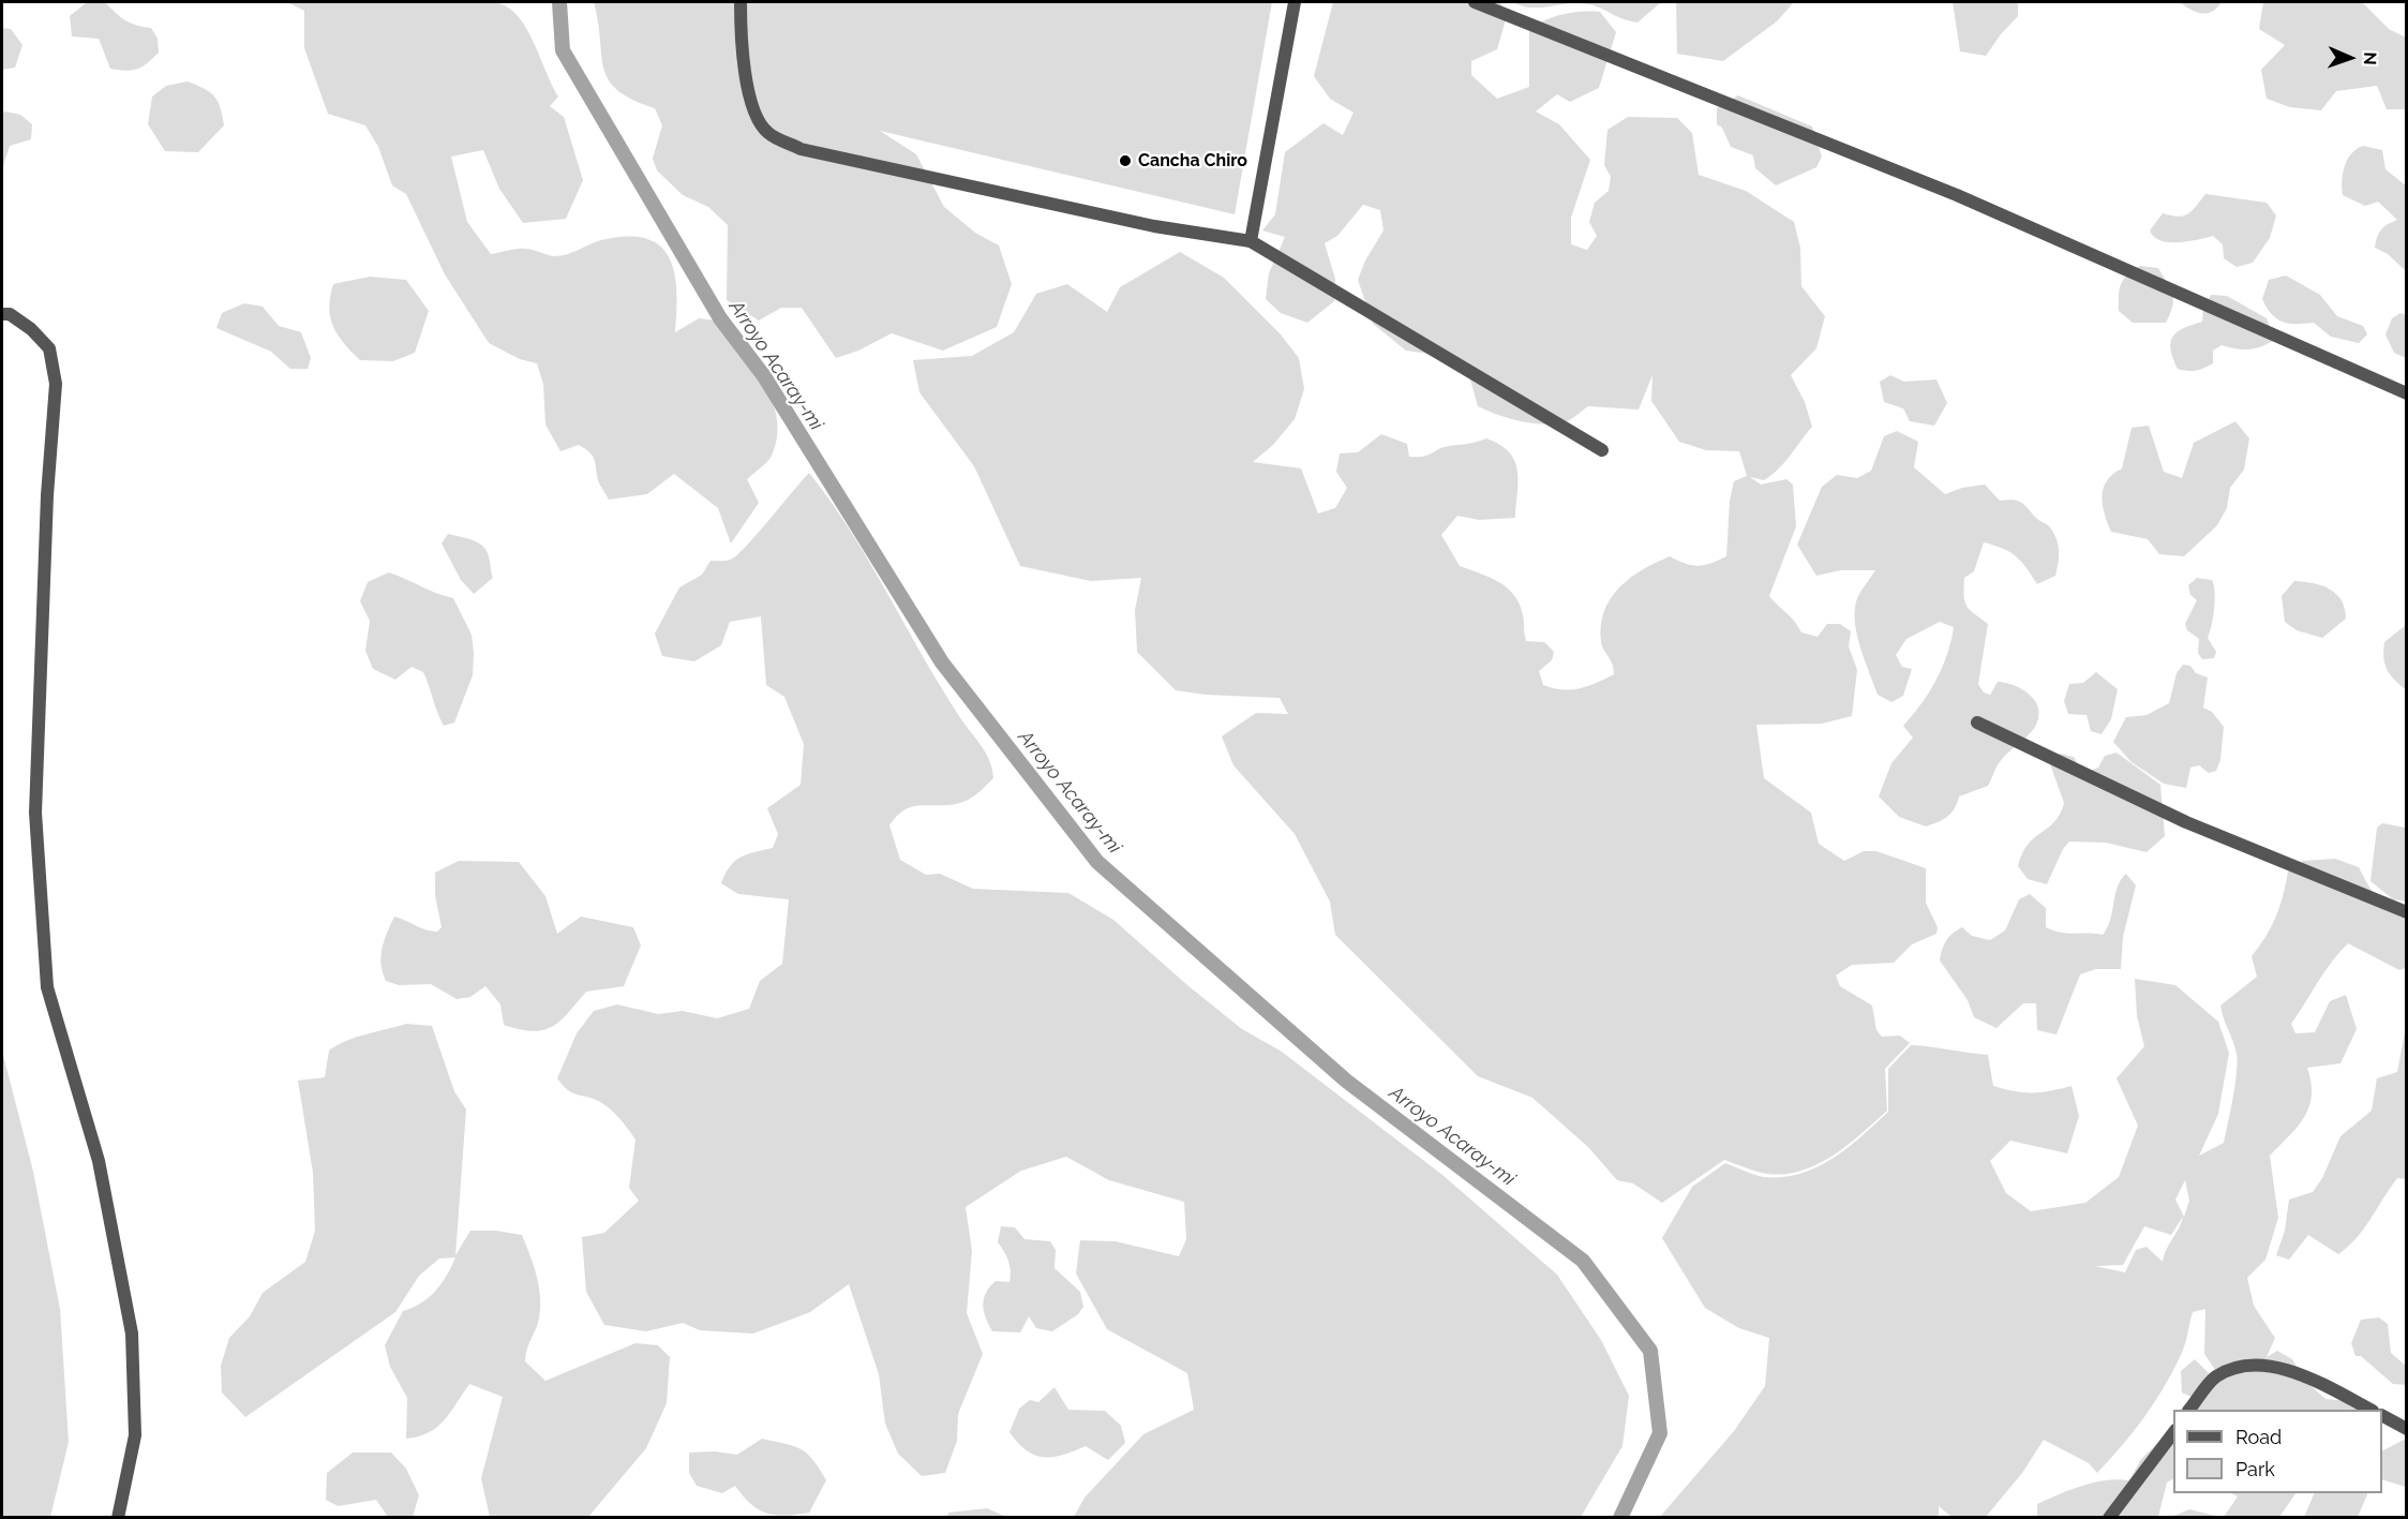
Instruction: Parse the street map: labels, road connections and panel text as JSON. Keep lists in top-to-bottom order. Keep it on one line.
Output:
{"water":["Arroyo Acaray-mi"],"places":["Cancha Chiro"],"legend":["Road","Park"],"north":"right"}
